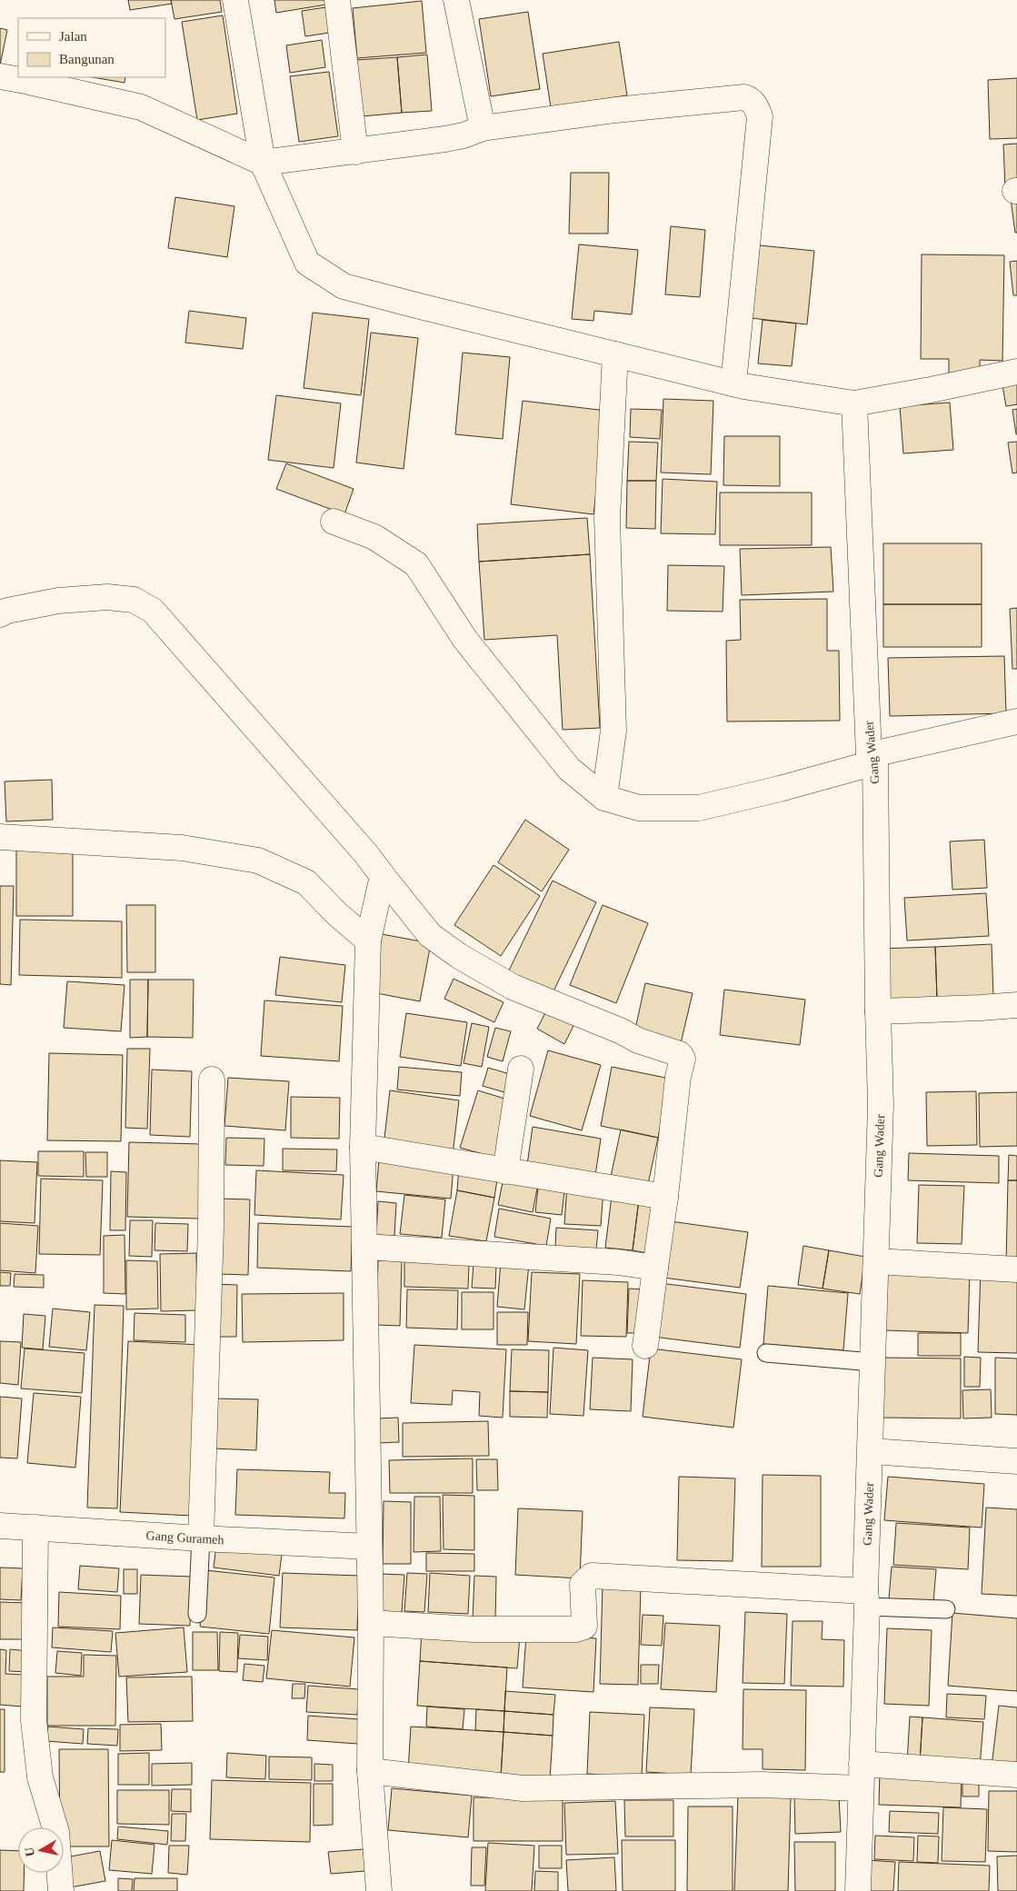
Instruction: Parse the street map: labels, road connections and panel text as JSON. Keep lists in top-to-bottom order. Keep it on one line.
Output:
{"streets":{"street":["Gang Wader","Gang Gurameh"]},"legend":["Jalan","Bangunan"],"north":"left"}
